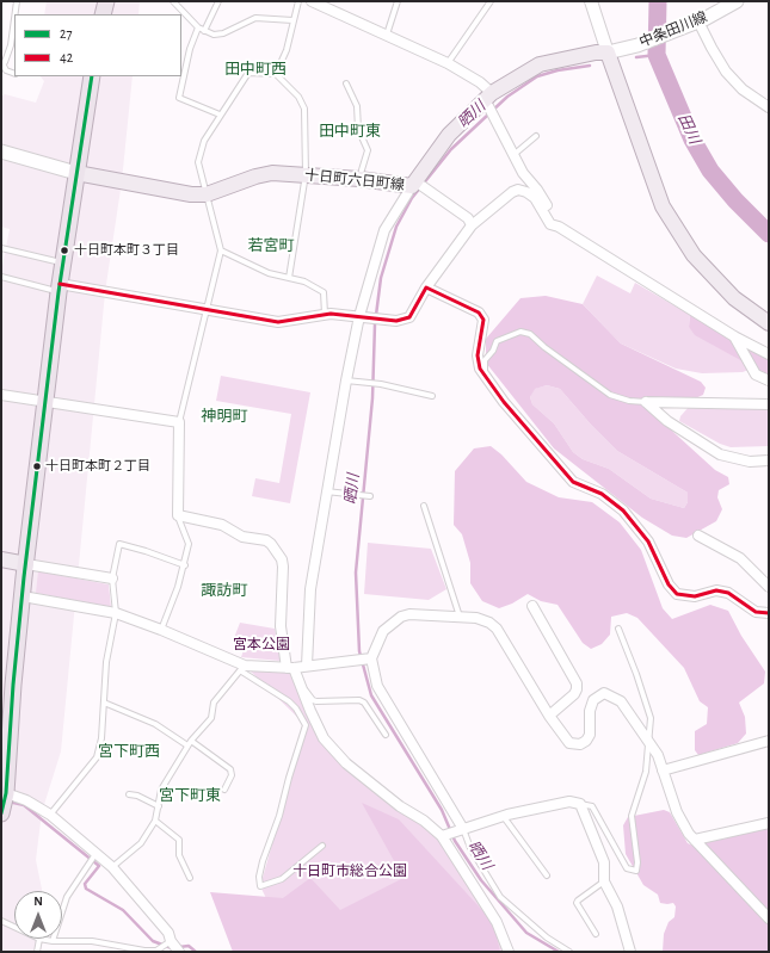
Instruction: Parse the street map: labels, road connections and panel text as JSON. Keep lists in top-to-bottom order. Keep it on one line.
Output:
{"streets":{"main road":["中条田川線","十日町六日町線"]},"crossings":[["中条田川線","十日町六日町線"]],"districts":["田中町西","田中町東","若宮町","神明町","諏訪町","宮下町西","宮下町東"],"water":["晒川","田川"],"parks":["宮本公園","十日町市総合公園"],"places":["十日町本町３丁目","十日町本町２丁目"],"lines":["transit line 27","transit line 42"],"legend":["27","42"],"north":"top"}
